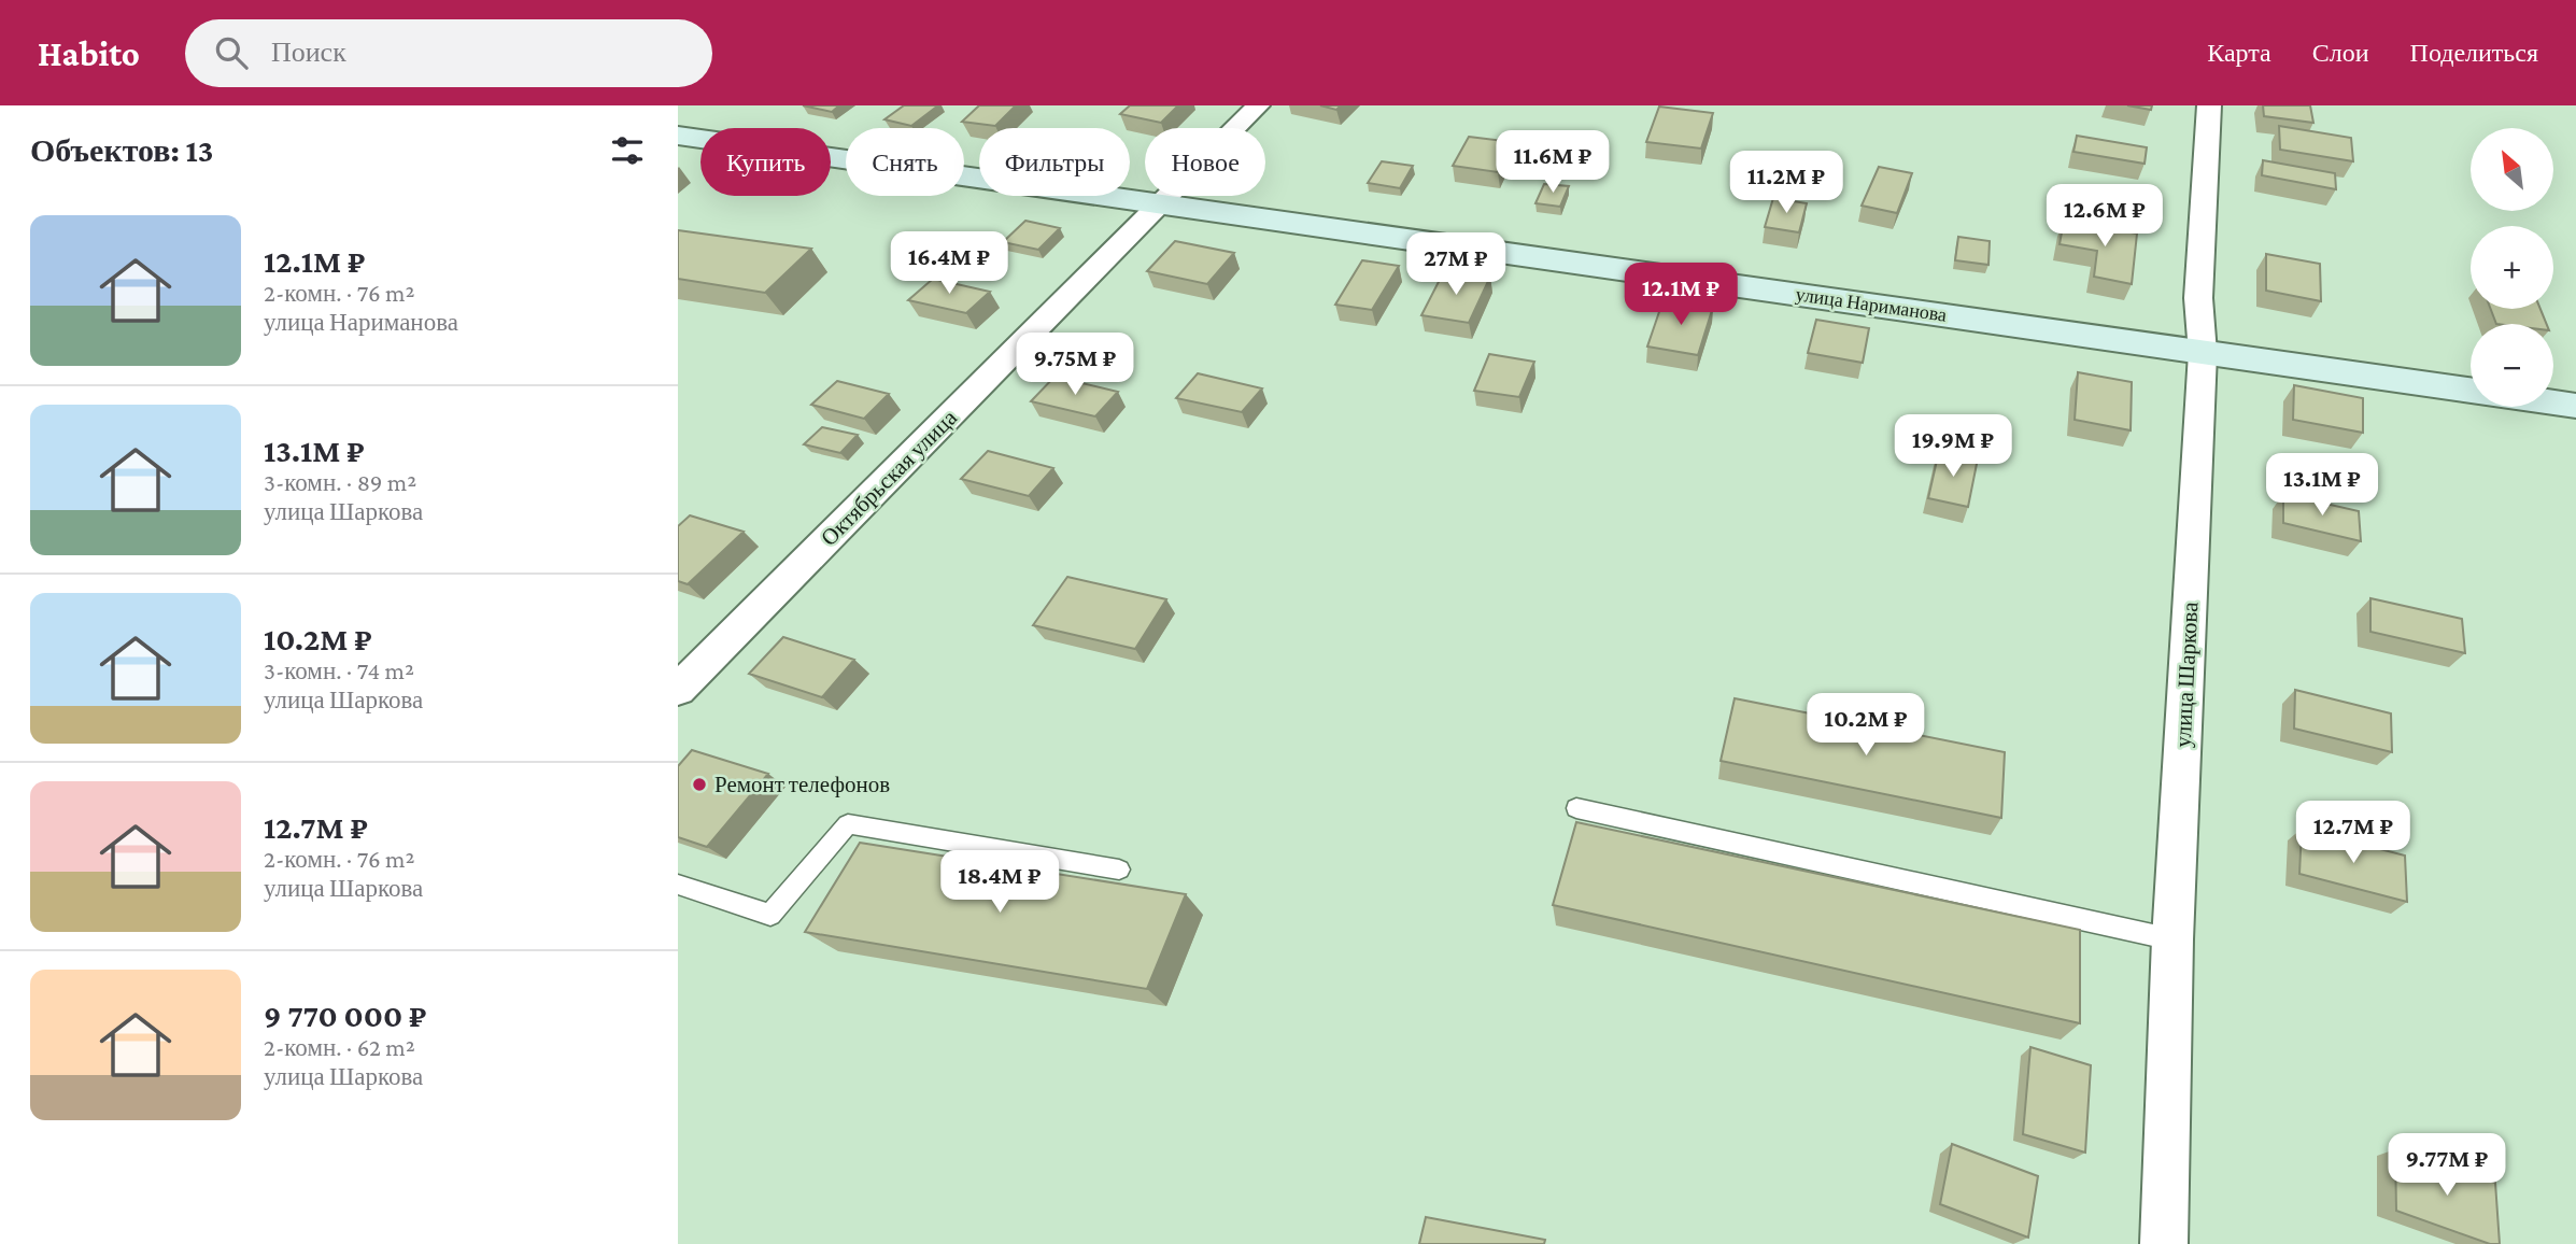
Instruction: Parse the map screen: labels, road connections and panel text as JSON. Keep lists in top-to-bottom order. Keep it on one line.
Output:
{"streets":{"main road":["улица Нариманова"],"street":["Октябрьская улица","улица Шаркова"]},"crossings":[["улица Нариманова","Октябрьская улица"],["улица Нариманова","улица Шаркова"]],"places":["Ремонт телефонов"],"north":"top left","page":{"header":"Habito","search":"Поиск","nav":["Карта","Слои","Поделиться"],"heading":"Объектов: 13","map_buttons":["+","−"],"chip":["Купить","Снять","Фильтры","Новое"],"price":["11.6M ₽","11.2M ₽","12.6M ₽","16.4M ₽","27M ₽","12.1M ₽","9.75M ₽","19.9M ₽","13.1M ₽","10.2M ₽","12.7M ₽","18.4M ₽","9.77M ₽"],"list":[{"name":"12.1M ₽","note":"2-комн. · 76 m² · улица Нариманова"},{"name":"13.1M ₽","note":"3-комн. · 89 m² · улица Шаркова"},{"name":"10.2M ₽","note":"3-комн. · 74 m² · улица Шаркова"},{"name":"12.7M ₽","note":"2-комн. · 76 m² · улица Шаркова"},{"name":"9 770 000 ₽","note":"2-комн. · 62 m² · улица Шаркова"}]}}
